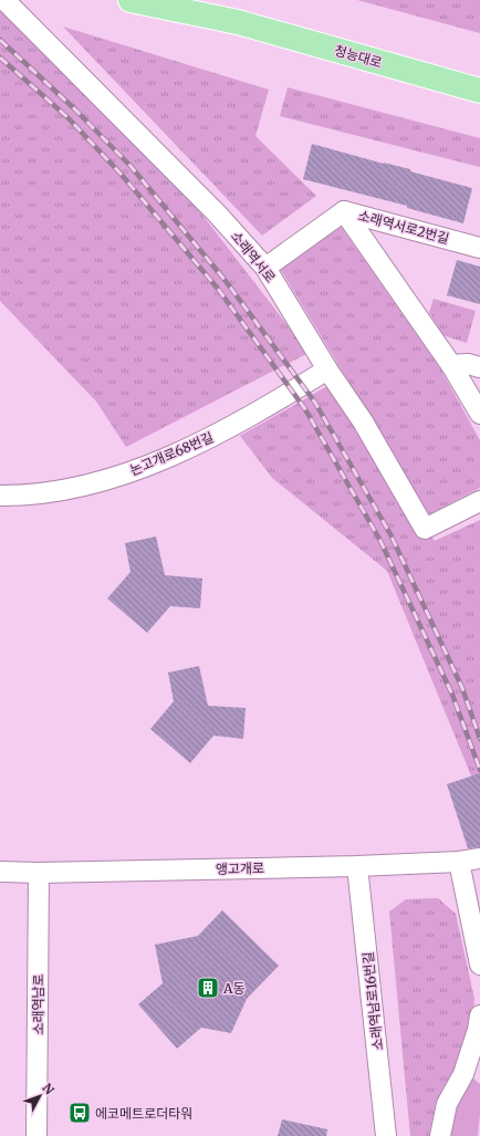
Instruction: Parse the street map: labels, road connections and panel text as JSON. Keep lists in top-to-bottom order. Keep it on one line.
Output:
{"streets":{"main road":["청능대로"],"street":["소래역서로2번길","소래역서로","논고개로68번길","앵고개로","소래역남로16번길","소래역남로"]},"crossings":[["소래역서로2번길","소래역서로"],["소래역서로","논고개로68번길"],["앵고개로","소래역남로16번길"],["앵고개로","소래역남로"]],"places":{"building":["A동"],"bus stop":["에코메트로더타워"]},"north":"top right"}
